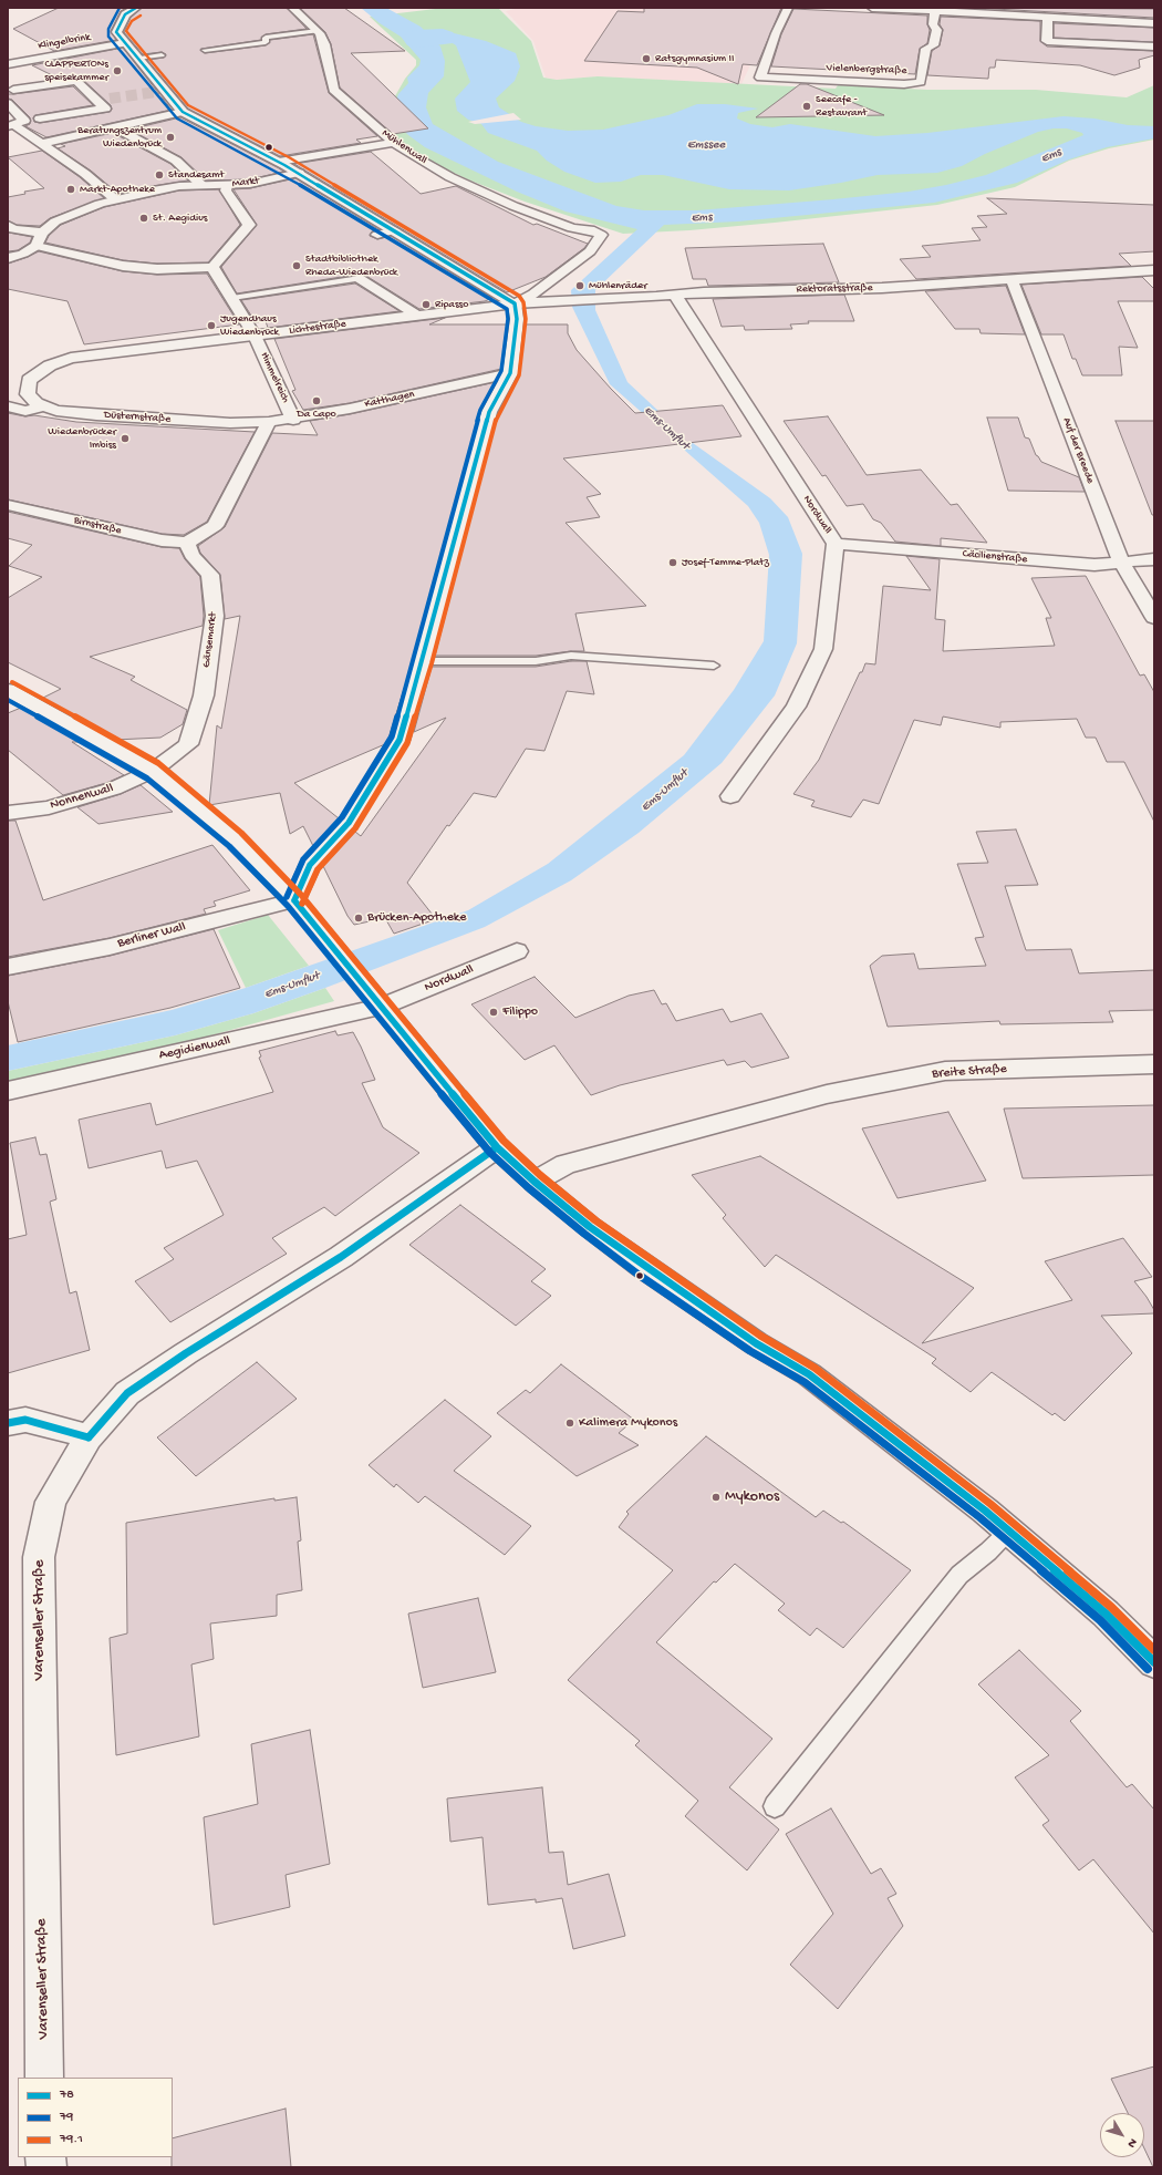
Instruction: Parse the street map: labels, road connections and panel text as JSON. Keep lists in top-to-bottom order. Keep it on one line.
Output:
{"streets":{"street":["Klingelbrink","Vielenbergstraße","Mühlenwall","Markt","Rektoratsstraße","Lichtestraße","Himmelreich","Katthagen","Düsternstraße","Auf der Breede","Nordwall","Birnstraße","Cäcilienstraße","Gänsemarkt","Nonnenwall","Berliner Wall","Aegidienwall","Breite Straße","Varenseller Straße"]},"crossings":[["Mühlenwall","Rektoratsstraße"],["Mühlenwall","Lichtestraße"],["Rektoratsstraße","Lichtestraße"],["Rektoratsstraße","Auf der Breede"],["Rektoratsstraße","Nordwall"],["Lichtestraße","Himmelreich"],["Lichtestraße","Düsternstraße"],["Himmelreich","Katthagen"],["Katthagen","Düsternstraße"],["Auf der Breede","Cäcilienstraße"],["Nordwall","Cäcilienstraße"],["Nordwall","Aegidienwall"],["Birnstraße","Gänsemarkt"],["Gänsemarkt","Nonnenwall"]],"water":["Emssee","Ems","Ems-Umflut"],"places":["Ratsgymnasium II","CLAPPERTONs speisekammer","Seecafe - Restaurant","Beratungszentrum Wiedenbrück","Standesamt","Markt-Apotheke","St. Aegidius","Stadtbibliothek Rheda-Wiedenbrück","Mühlenräder","Ripasso","Jugendhaus Wiedenbrück","Da Capo","Wiedenbrücker Imbiss","Josef-Temme-Platz","Brücken-Apotheke","Filippo","Kalimera Mykonos","Mykonos"],"lines":["transit line 78","transit line 79","transit line 79.1"],"legend":["78","79","79.1"],"north":"bottom right"}
